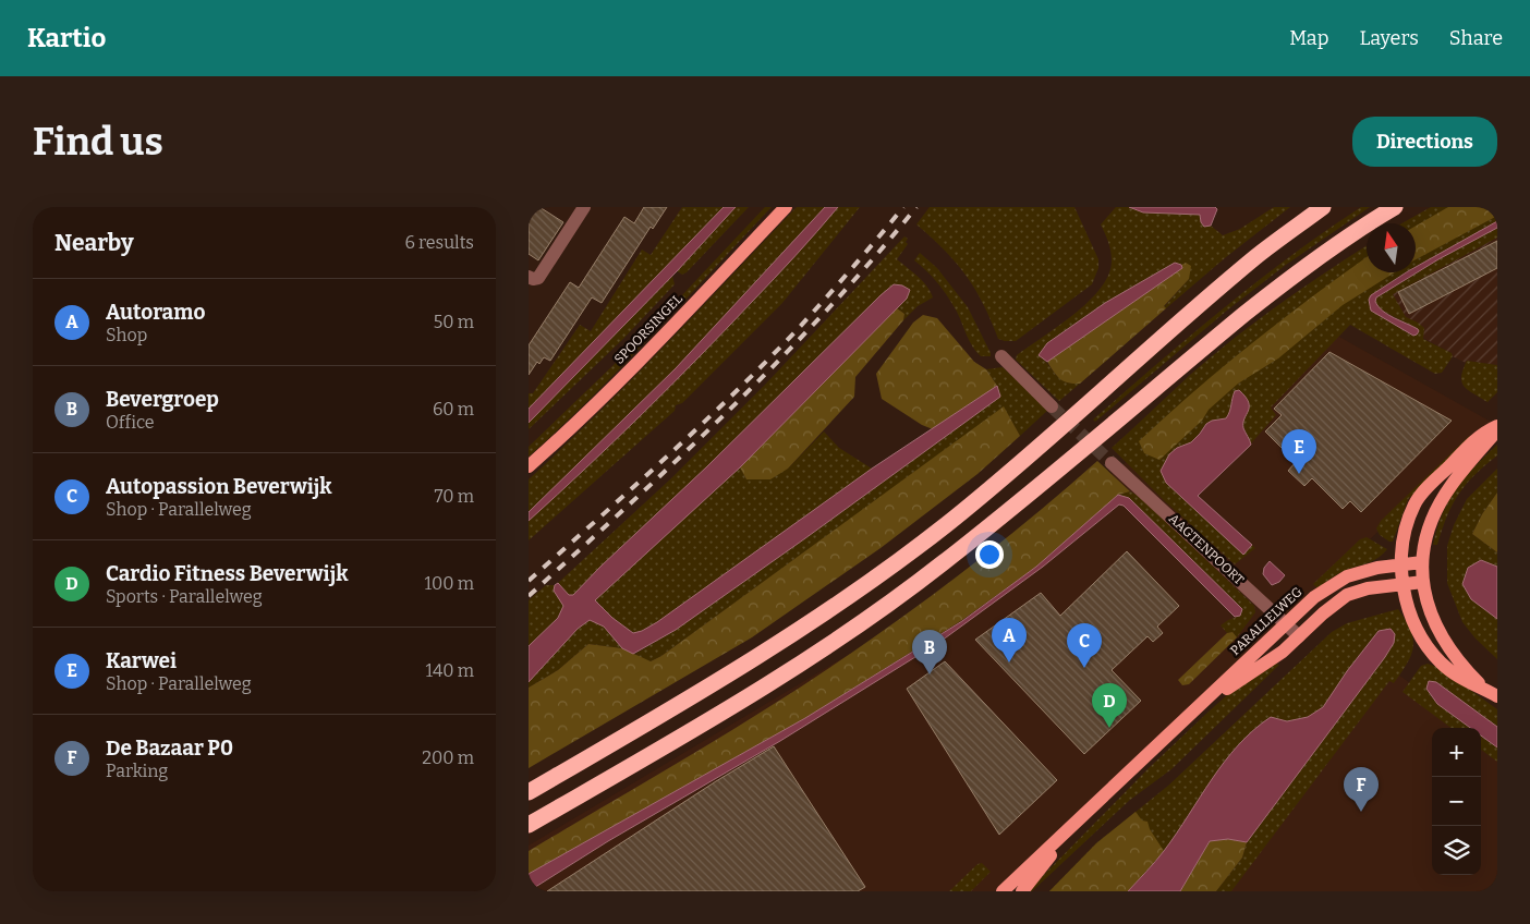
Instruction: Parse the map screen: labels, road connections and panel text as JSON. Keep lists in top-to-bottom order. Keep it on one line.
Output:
{"streets":{"main road":["SPOORSINGEL","PARALLELWEG"],"street":["AAGTENPOORT"]},"crossings":[["AAGTENPOORT","PARALLELWEG"]],"north":"top","page":{"header":"Kartio","nav":["Map","Layers","Share"],"buttons":"Directions","title":"Find us","heading":["Nearby","6 results"],"list":[{"mark":"A","name":"Autoramo","note":"Shop","value":"50 m"},{"mark":"B","name":"Bevergroep","note":"Office","value":"60 m"},{"mark":"C","name":"Autopassion Beverwijk","note":"Shop · Parallelweg","value":"70 m"},{"mark":"D","name":"Cardio Fitness Beverwijk","note":"Sports · Parallelweg","value":"100 m"},{"mark":"E","name":"Karwei","note":"Shop · Parallelweg","value":"140 m"},{"mark":"F","name":"De Bazaar P0","note":"Parking","value":"200 m"}],"pins":["E","A","C","B","D","F"],"map_buttons":["+","−"]}}
